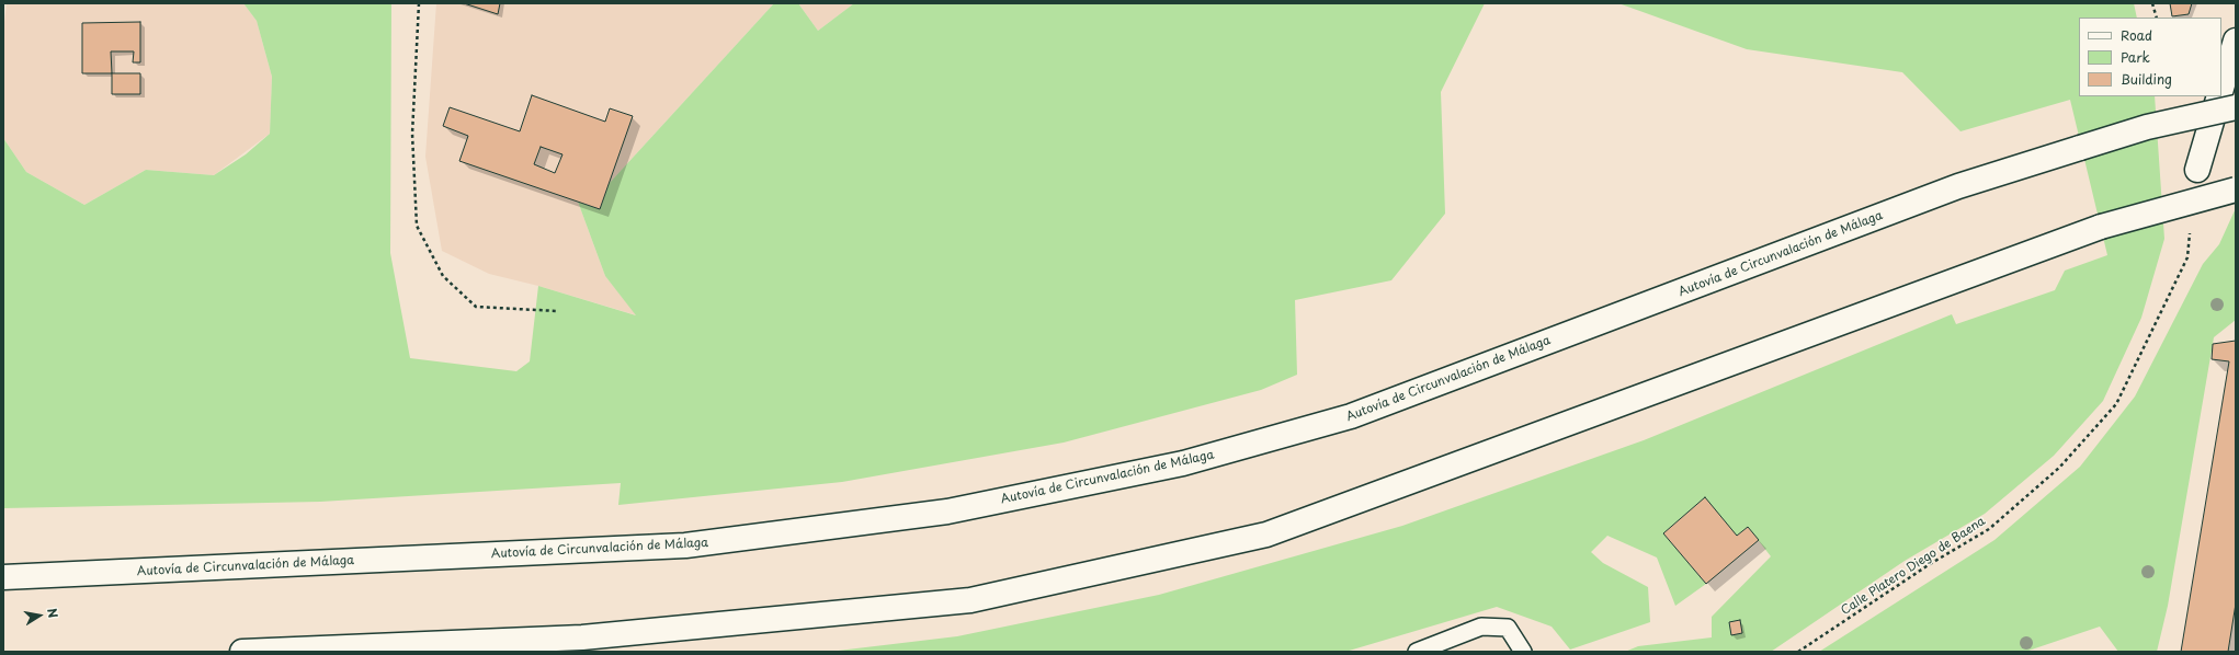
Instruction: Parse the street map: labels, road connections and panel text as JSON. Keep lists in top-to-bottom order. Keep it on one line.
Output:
{"streets":{"main road":["Autovía de Circunvalación de Málaga"],"path":["Calle Platero Diego de Baena"]},"legend":["Road","Park","Building"],"north":"right"}
